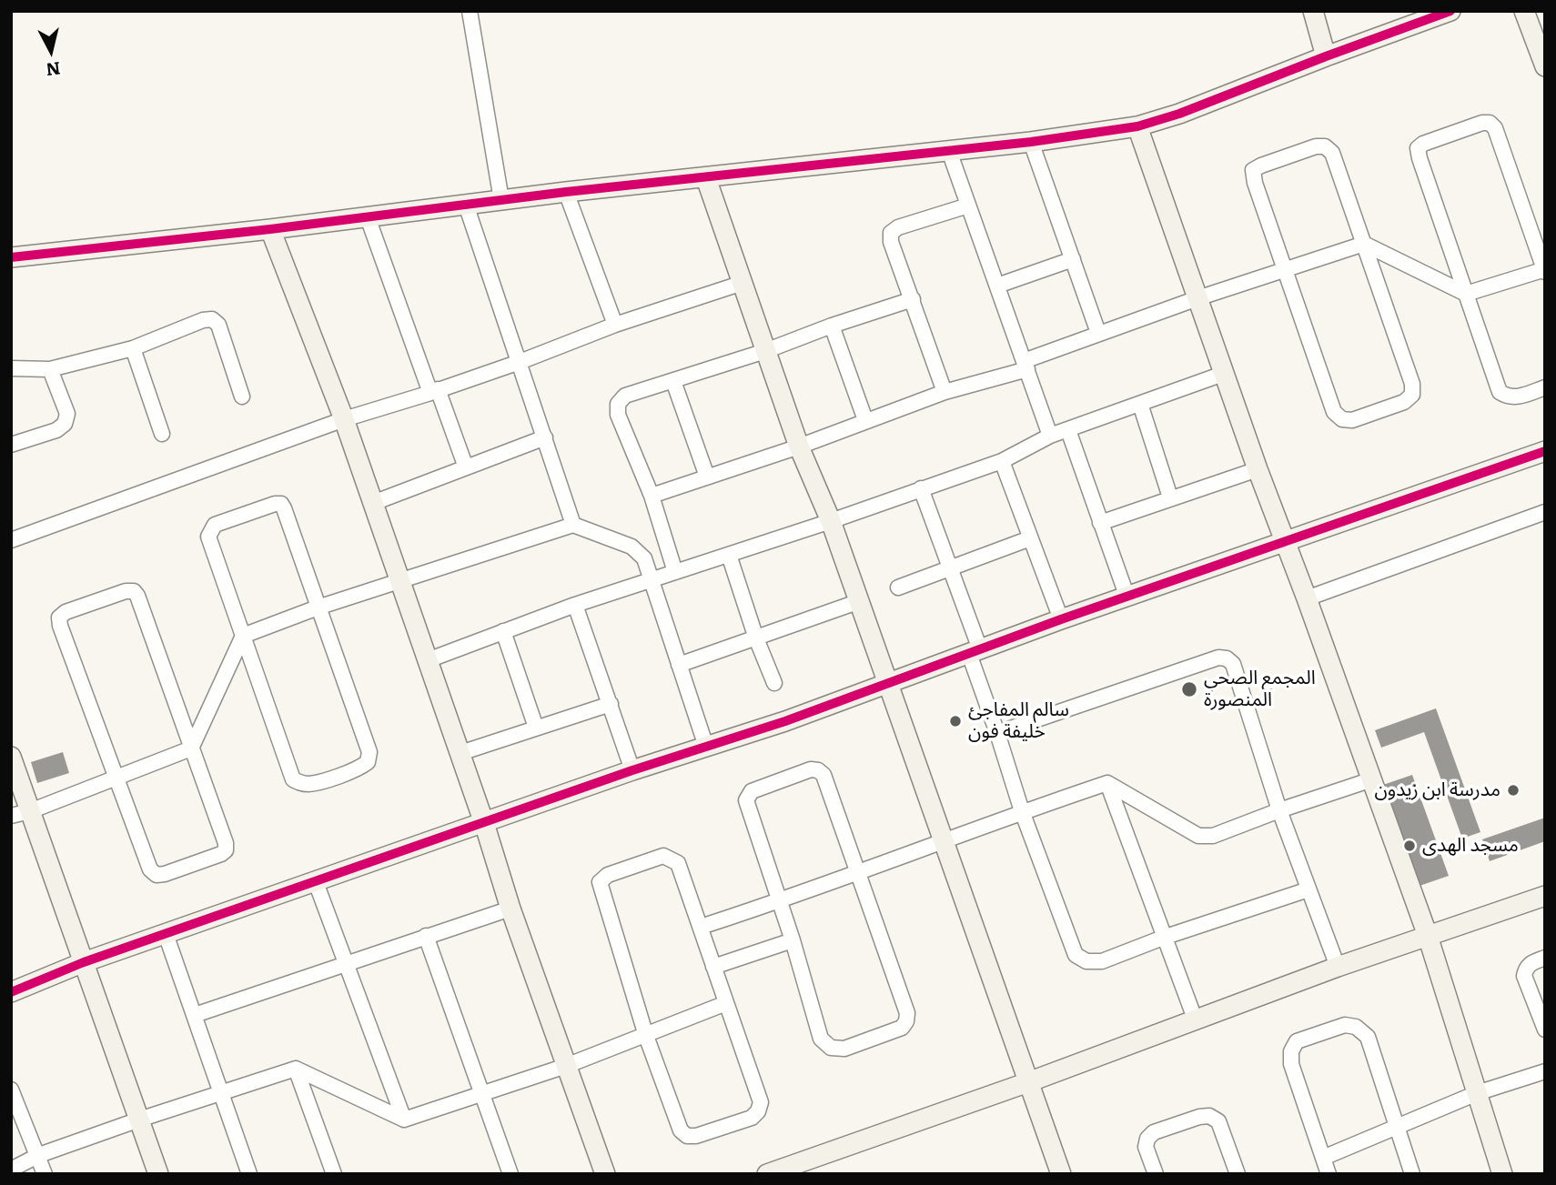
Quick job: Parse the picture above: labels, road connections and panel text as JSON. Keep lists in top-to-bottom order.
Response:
{
  "places": [
    "المجمع الصحي المنصورة",
    "سالم المفاجئ خليفة فون",
    "مدرسة ابن زيدون",
    "مسجد الهدى"
  ],
  "north": "bottom"
}
